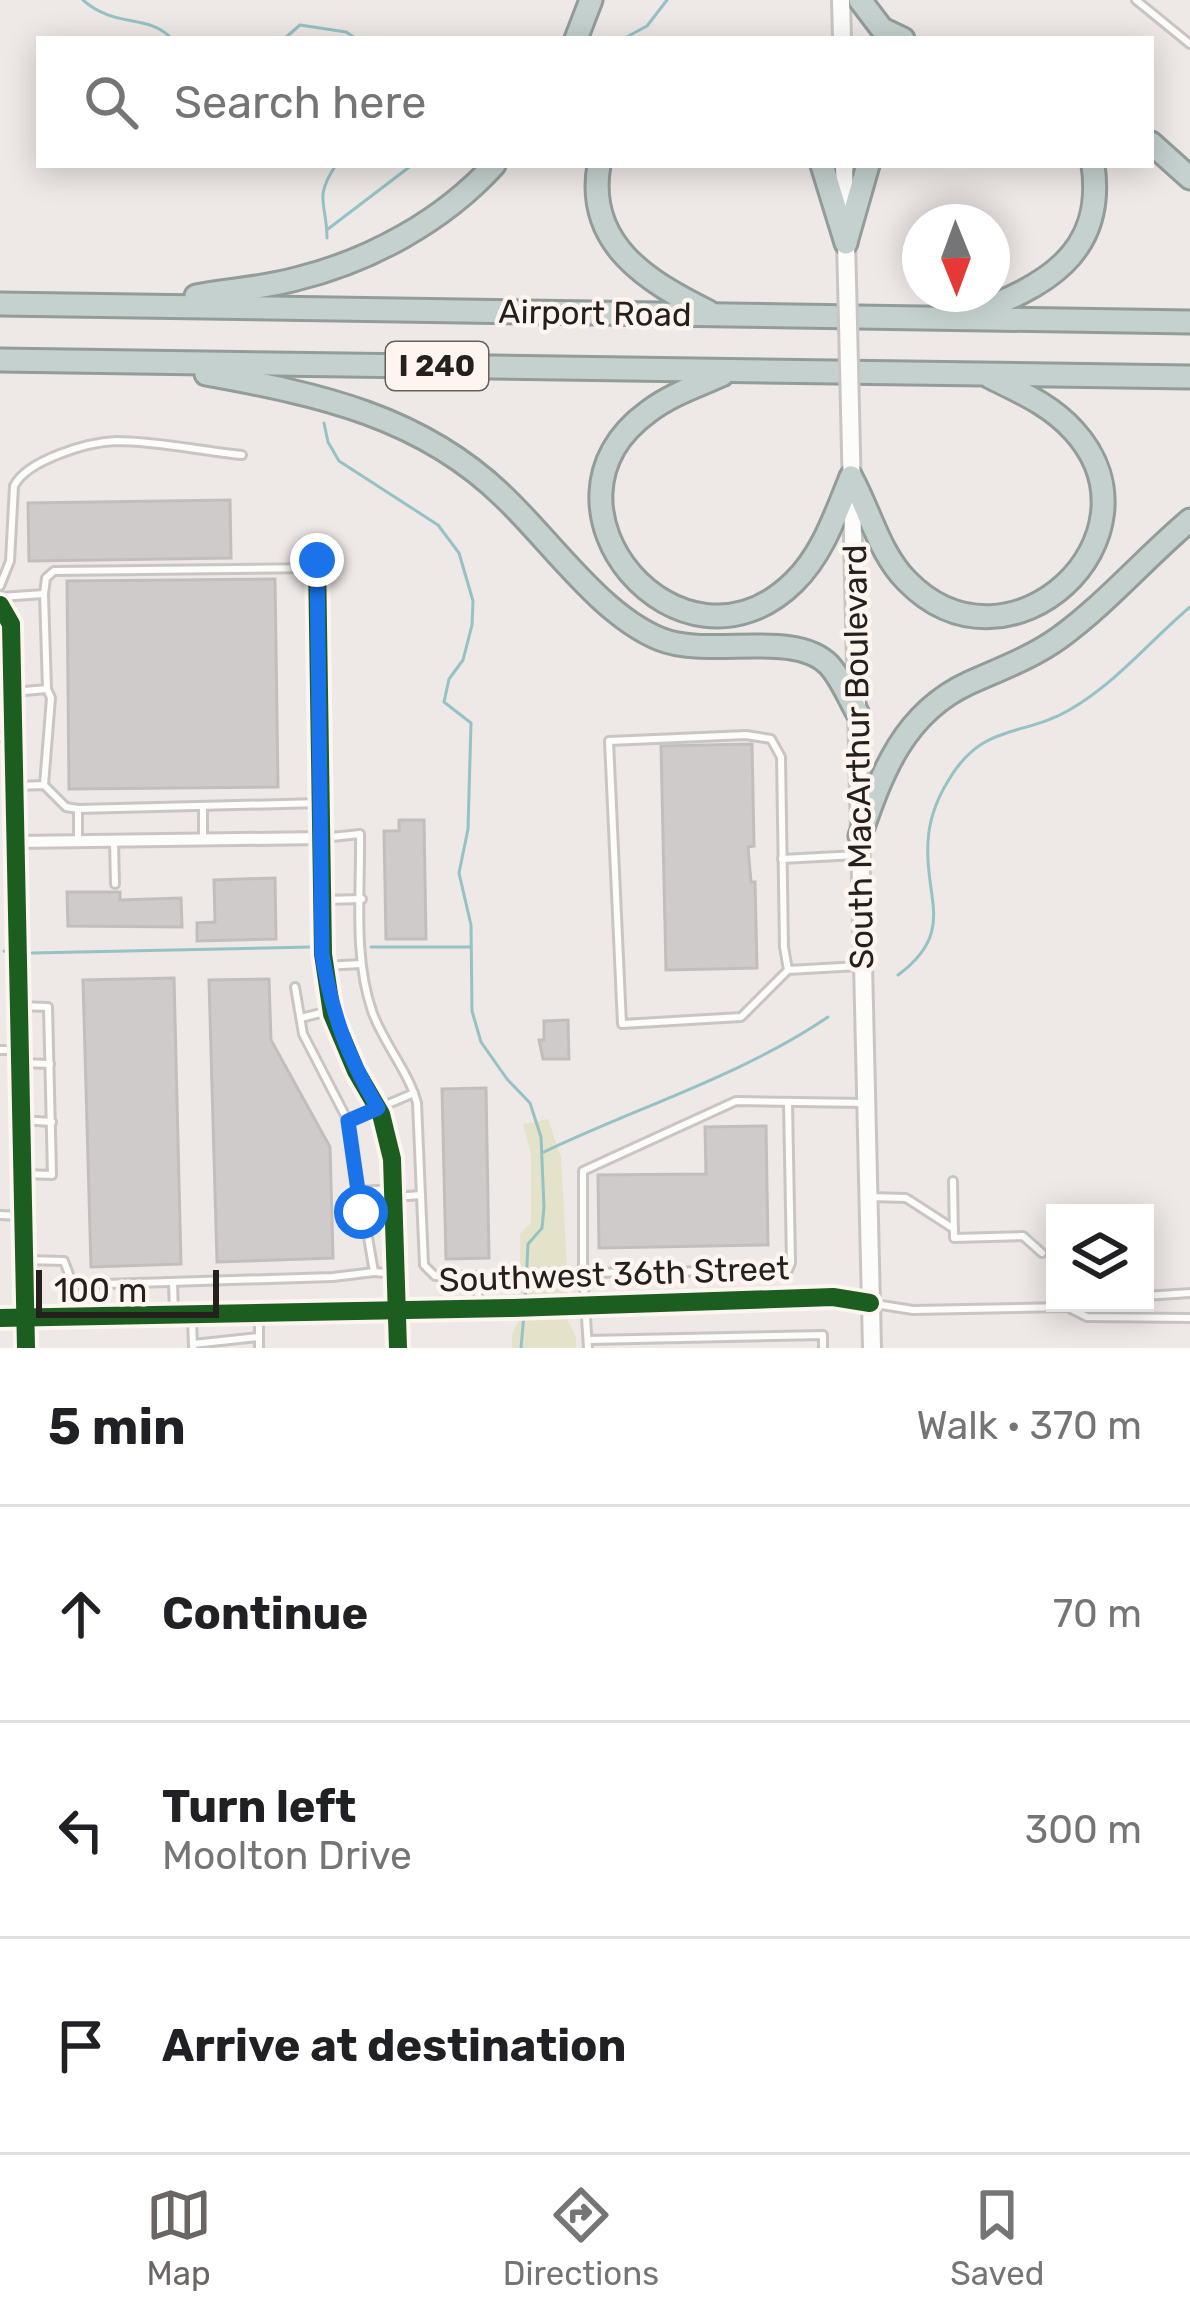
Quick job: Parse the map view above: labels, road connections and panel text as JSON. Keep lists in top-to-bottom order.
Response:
{
  "streets": {
    "highway": ["Airport Road", "I 240"],
    "main road": ["South MacArthur Boulevard"],
    "street": ["Southwest 36th Street"]
  },
  "crossings": [
    ["South MacArthur Boulevard", "Southwest 36th Street"]
  ],
  "scale_bar": "100 m",
  "north": "bottom",
  "page": {
    "search": "Search here",
    "scale": "100 m",
    "heading": ["5 min", "Walk · 370 m"],
    "list": [
      ["Continue", "70 m"],
      ["Turn left", "Moolton Drive", "300 m"],
      "Arrive at destination"
    ],
    "nav": ["Map", "Directions", "Saved"]
  }
}
